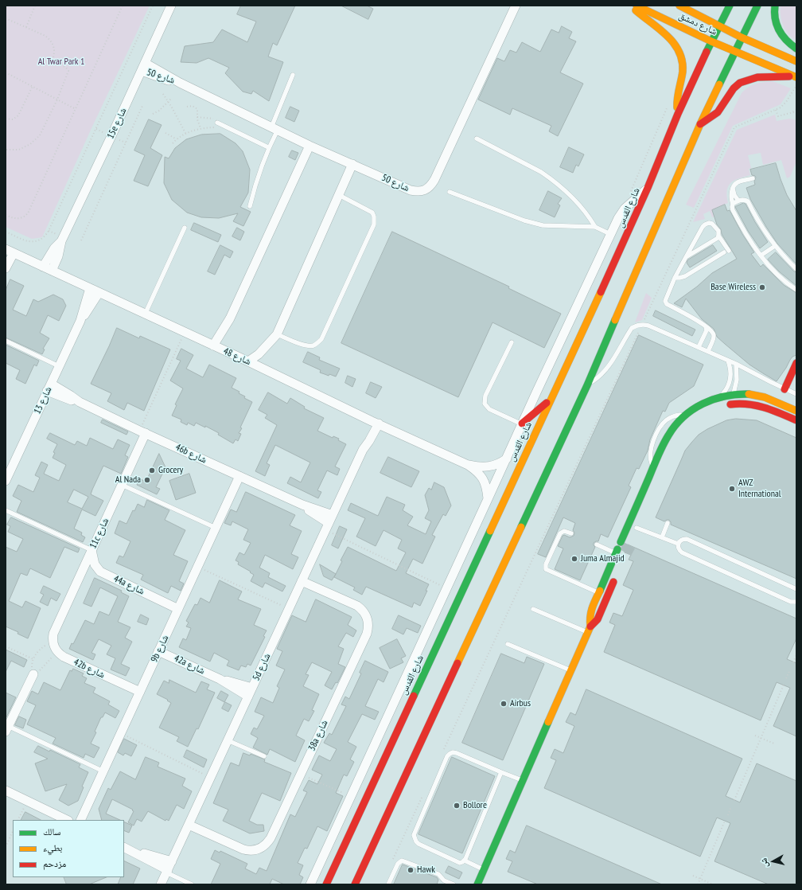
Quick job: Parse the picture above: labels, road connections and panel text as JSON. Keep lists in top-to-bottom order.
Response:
{
  "streets": {
    "main road": ["شارع دمشق", "شارع القدس"],
    "street": [
      "شارع 50",
      "15e شارع",
      "شارع 48",
      "شارع 13",
      "46b شارع",
      "11c شارع",
      "44a شارع",
      "9b شارع",
      "42a شارع",
      "5d شارع",
      "42b شارع",
      "38a شارع"
    ]
  },
  "crossings": [
    ["شارع دمشق", "شارع القدس"],
    ["شارع 50", "15e شارع"],
    ["15e شارع", "شارع 48"],
    ["شارع 48", "شارع 13"],
    ["شارع 48", "5d شارع"],
    ["شارع 13", "46b شارع"],
    ["46b شارع", "11c شارع"],
    ["46b شارع", "9b شارع"],
    ["46b شارع", "5d شارع"],
    ["11c شارع", "44a شارع"],
    ["11c شارع", "42b شارع"],
    ["44a شارع", "9b شارع"],
    ["9b شارع", "42a شارع"],
    ["9b شارع", "42b شارع"],
    ["42a شارع", "5d شارع"],
    ["5d شارع", "38a شارع"]
  ],
  "parks": ["Al Twar Park 1"],
  "places": [
    "Base Wireless",
    "Grocery",
    "Al Nada",
    "AWZ International",
    "Juma Almajid",
    "Airbus",
    "Bollore",
    "Hawk"
  ],
  "legend": ["سالك", "بطيء", "مزدحم"],
  "north": "left"
}
